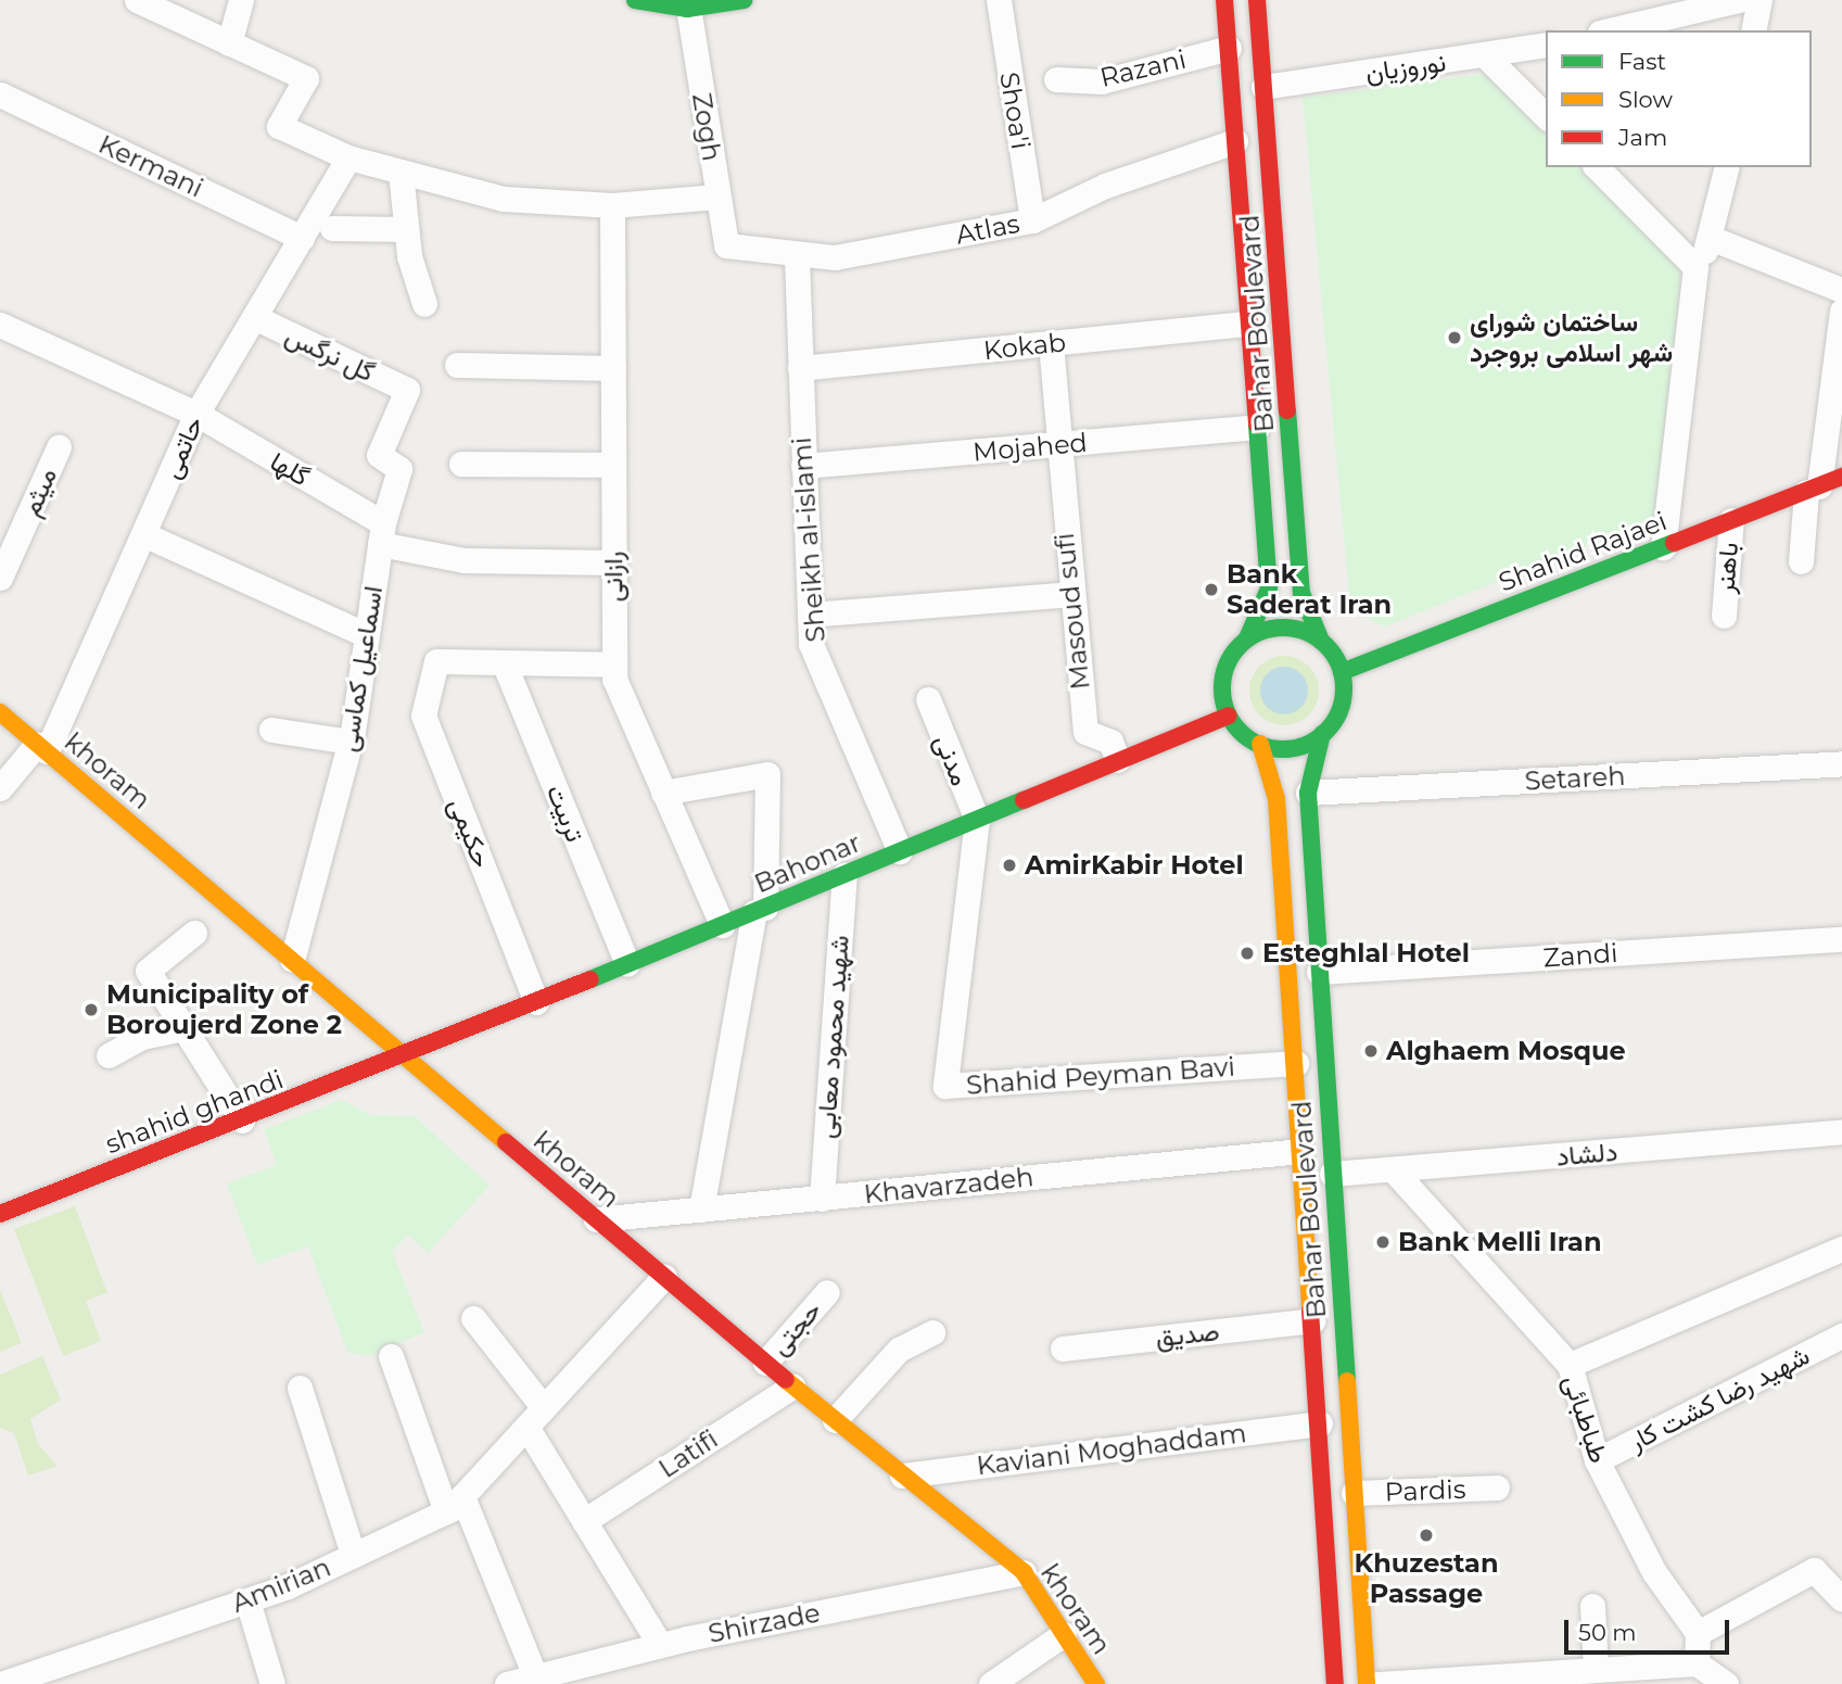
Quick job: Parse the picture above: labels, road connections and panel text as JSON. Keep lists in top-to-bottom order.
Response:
{
  "streets": {
    "main road": [
      "Bahar Boulevard",
      "Shahid Rajaei",
      "khoram",
      "Bahonar",
      "shahid ghandi"
    ],
    "street": [
      "نوروزیان",
      "Razani",
      "Shoa'i",
      "Zogh",
      "Kermani",
      "Atlas",
      "Kokab",
      "گل نرگس",
      "حاتمی",
      "Mojahed",
      "گلها",
      "میثم",
      "Sheikh al-islami",
      "باهنر",
      "رازانی",
      "Masoud sufi",
      "اسماعیل کماسی",
      "مدنی",
      "Setareh",
      "تربیت",
      "حکیمی",
      "Zandi",
      "شهید محمود معابی",
      "Shahid Peyman Bavi",
      "دلشاد",
      "Khavarzadeh",
      "حجتی",
      "صدیق",
      "شهید رضا کشت کار",
      "طباطبائی",
      "Kaviani Moghaddam",
      "Latifi",
      "Pardis",
      "Amirian",
      "Shirzade"
    ]
  },
  "crossings": [
    ["نوروزیان", "Bahar Boulevard"],
    ["Razani", "Bahar Boulevard"],
    ["Shoa'i", "Atlas"],
    ["Zogh", "Atlas"],
    ["Kermani", "حاتمی"],
    ["Atlas", "Bahar Boulevard"],
    ["Atlas", "Sheikh al-islami"],
    ["Bahar Boulevard", "Kokab"],
    ["Bahar Boulevard", "Mojahed"],
    ["Bahar Boulevard", "Shahid Rajaei"],
    ["Bahar Boulevard", "Setareh"],
    ["Bahar Boulevard", "Bahonar"],
    ["Bahar Boulevard", "Zandi"],
    ["Bahar Boulevard", "Shahid Peyman Bavi"],
    ["Bahar Boulevard", "دلشاد"],
    ["Bahar Boulevard", "Khavarzadeh"],
    ["Bahar Boulevard", "صدیق"],
    ["Bahar Boulevard", "Kaviani Moghaddam"],
    ["Bahar Boulevard", "Pardis"],
    ["Kokab", "Sheikh al-islami"],
    ["Kokab", "Masoud sufi"],
    ["گل نرگس", "حاتمی"],
    ["گل نرگس", "اسماعیل کماسی"],
    ["حاتمی", "گلها"],
    ["حاتمی", "khoram"],
    ["Mojahed", "Sheikh al-islami"],
    ["Mojahed", "Masoud sufi"],
    ["گلها", "رازانی"],
    ["گلها", "اسماعیل کماسی"],
    ["Sheikh al-islami", "Bahonar"],
    ["Shahid Rajaei", "باهنر"],
    ["Shahid Rajaei", "Bahonar"],
    ["رازانی", "Bahonar"],
    ["Masoud sufi", "Bahonar"],
    ["اسماعیل کماسی", "khoram"],
    ["مدنی", "Bahonar"],
    ["مدنی", "Shahid Peyman Bavi"],
    ["khoram", "Bahonar"],
    ["khoram", "shahid ghandi"],
    ["khoram", "Khavarzadeh"],
    ["khoram", "حجتی"],
    ["khoram", "Kaviani Moghaddam"],
    ["khoram", "Latifi"],
    ["khoram", "Amirian"],
    ["khoram", "Shirzade"],
    ["تربیت", "حکیمی"],
    ["تربیت", "Bahonar"],
    ["حکیمی", "Bahonar"],
    ["Bahonar", "شهید محمود معابی"],
    ["Bahonar", "Shahid Peyman Bavi"],
    ["Bahonar", "shahid ghandi"],
    ["شهید محمود معابی", "Khavarzadeh"],
    ["دلشاد", "طباطبائی"],
    ["شهید رضا کشت کار", "طباطبائی"]
  ],
  "places": [
    "ساختمان شورای شهر اسلامی بروجرد",
    "Bank Saderat Iran",
    "AmirKabir Hotel",
    "Esteghlal Hotel",
    "Municipality of Boroujerd Zone 2",
    "Alghaem Mosque",
    "Bank Melli Iran",
    "Khuzestan Passage"
  ],
  "legend": ["Fast", "Slow", "Jam"],
  "scale_bar": "50 m"
}
